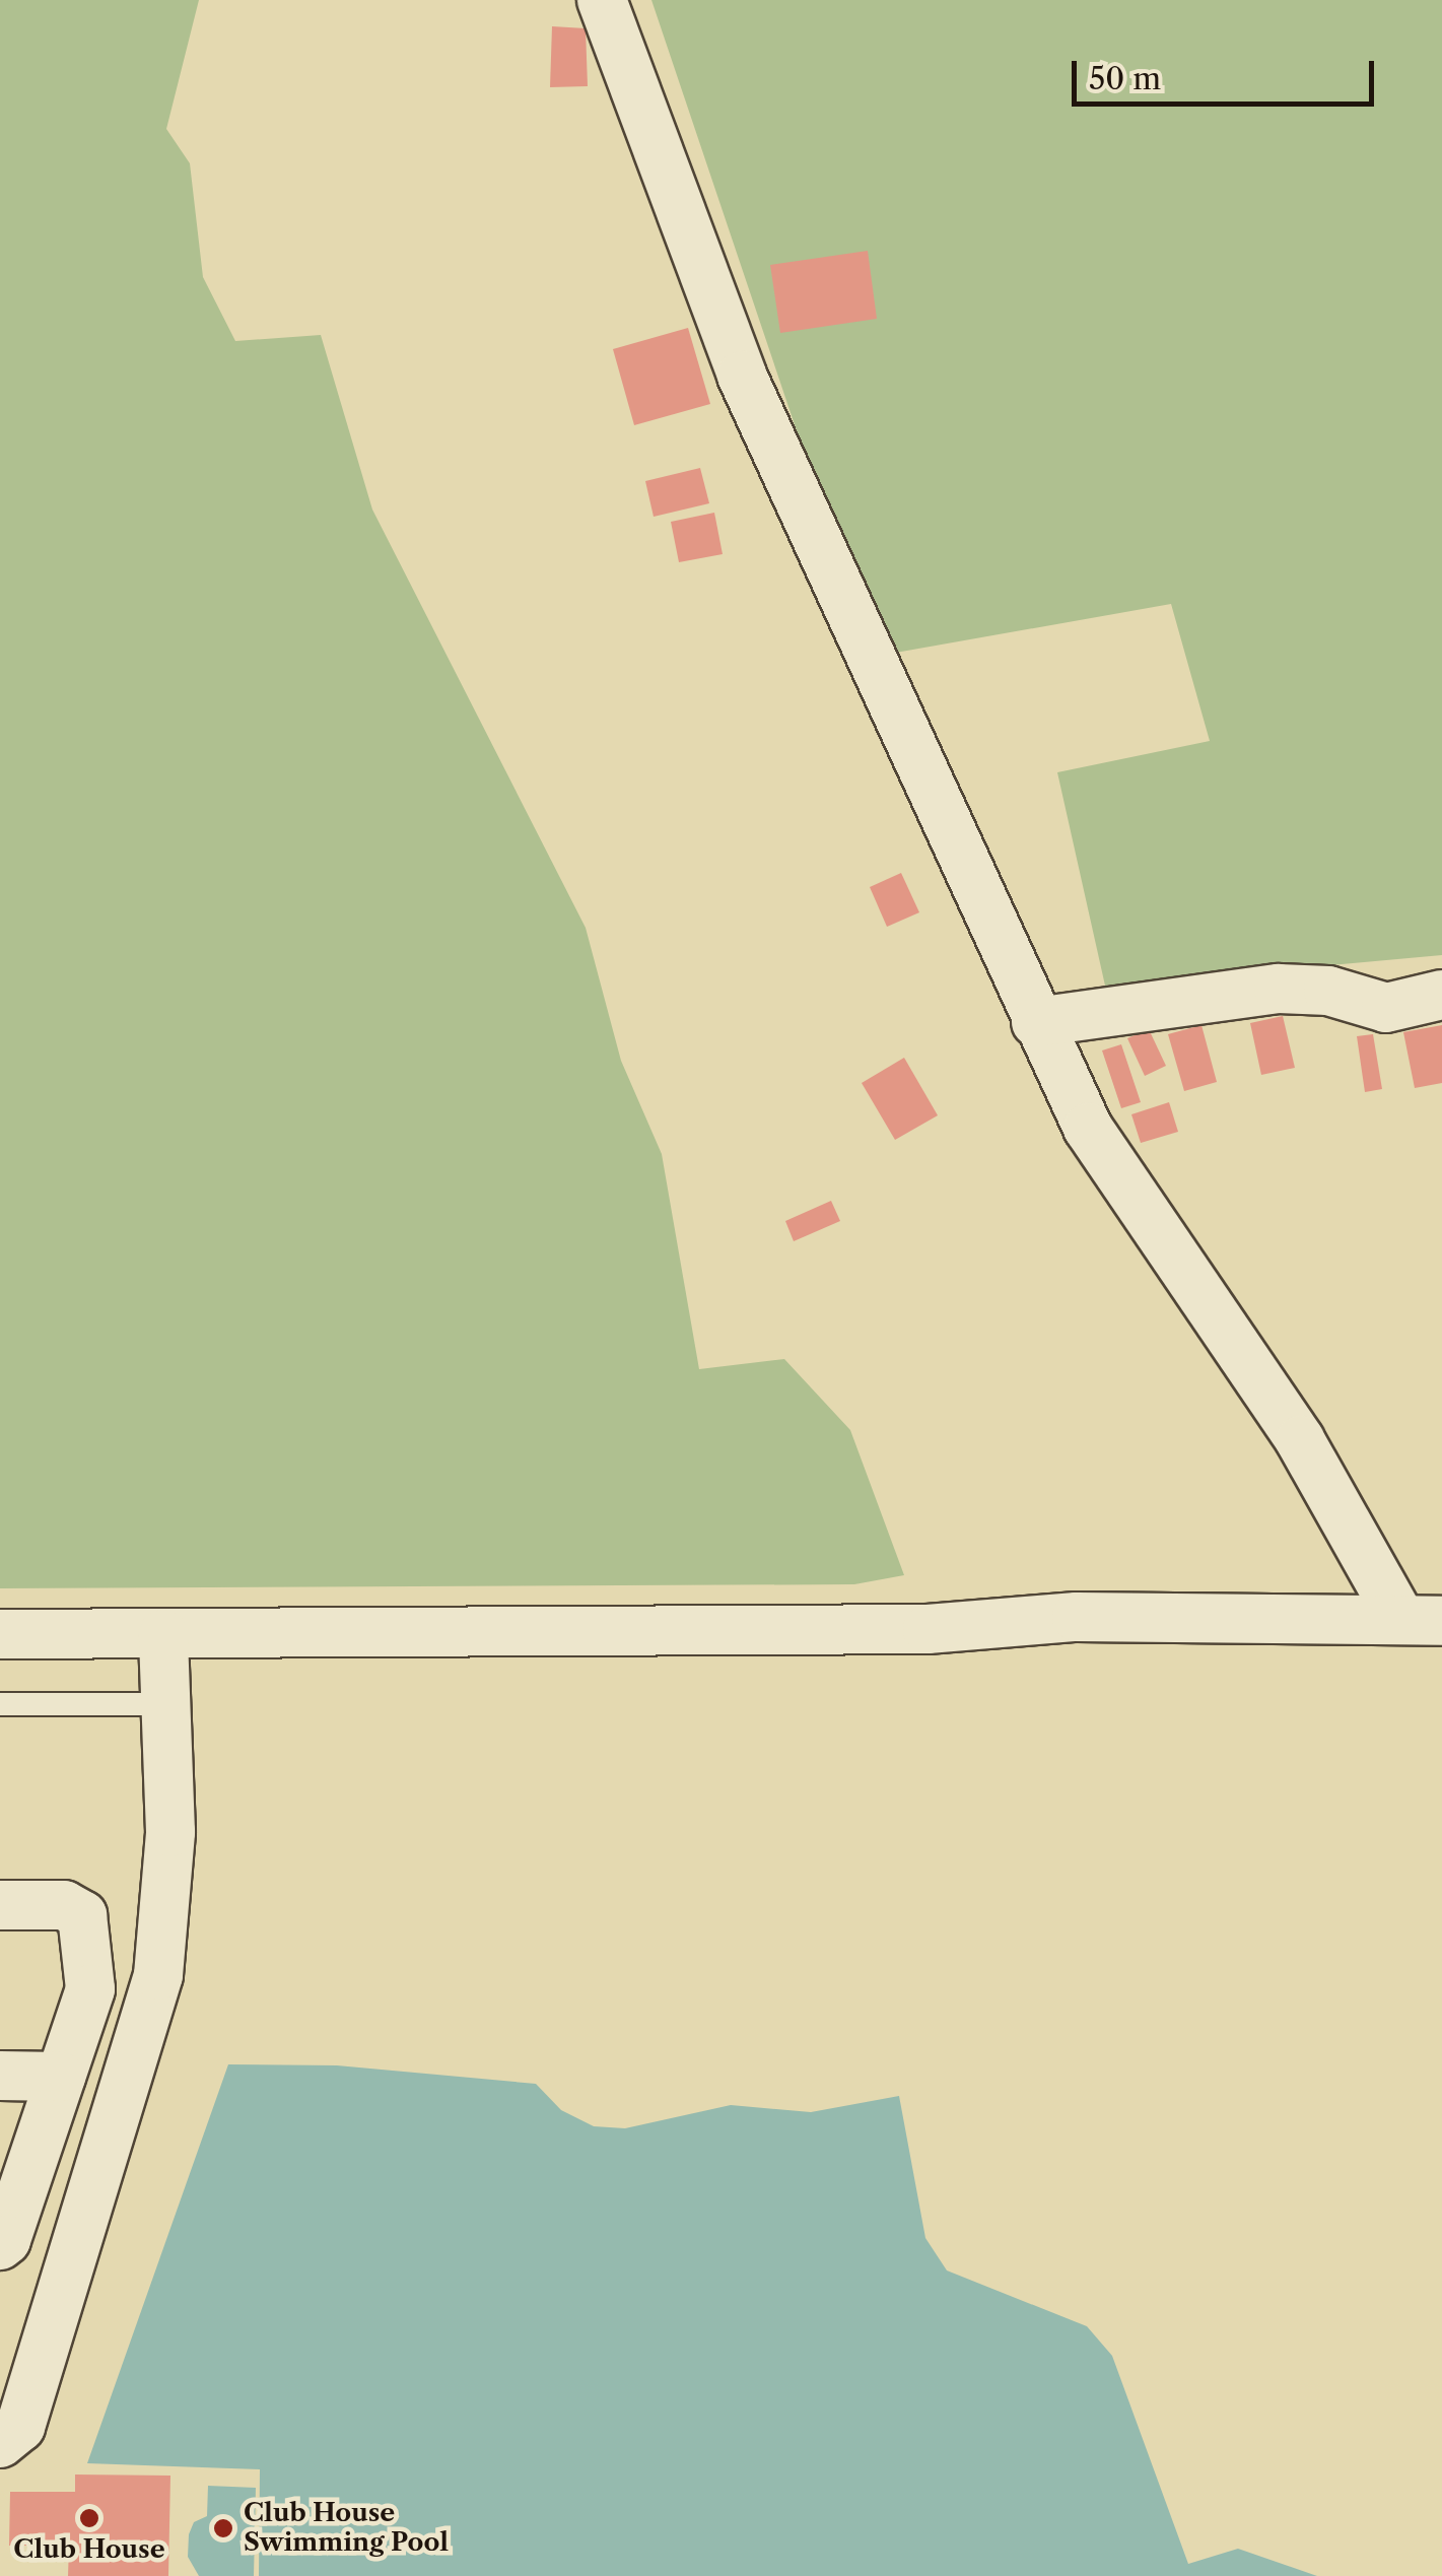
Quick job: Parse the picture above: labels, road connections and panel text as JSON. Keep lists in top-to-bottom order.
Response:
{
  "places": ["Club House", "Club House Swimming Pool"],
  "scale_bar": "50 m"
}
